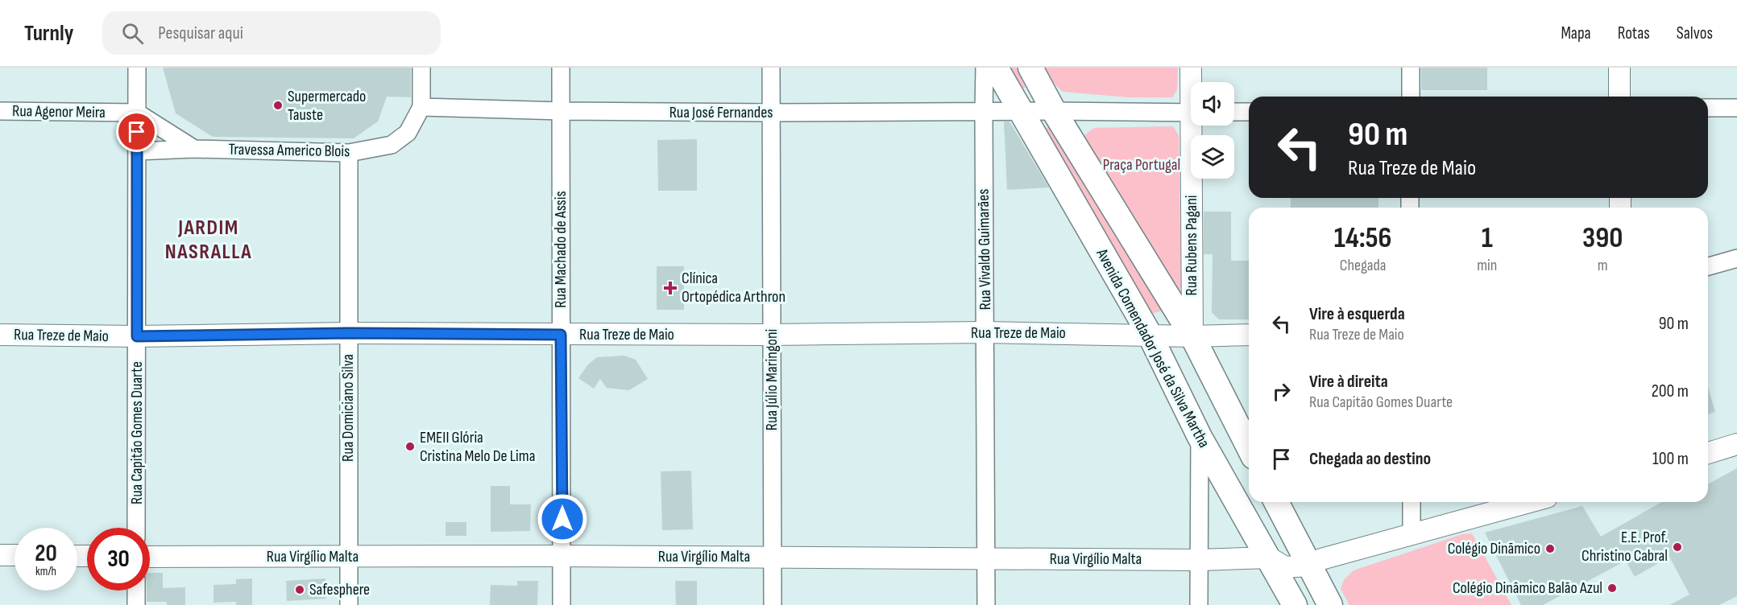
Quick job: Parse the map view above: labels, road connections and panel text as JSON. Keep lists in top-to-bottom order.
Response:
{
  "streets": {
    "main road": ["Avenida Comendador José da Silva Martha"],
    "street": [
      "Rua Agenor Meira",
      "Rua José Fernandes",
      "Travessa Americo Blois",
      "Rua Rubens Pagani",
      "Rua Machado de Assis",
      "Rua Vivaldo Guimarães",
      "Rua Treze de Maio",
      "Rua Júlio Maringoni",
      "Rua Domiciano Silva",
      "Rua Capitão Gomes Duarte",
      "Rua Virgílio Malta"
    ]
  },
  "crossings": [
    ["Rua Agenor Meira", "Rua Capitão Gomes Duarte"],
    ["Rua José Fernandes", "Travessa Americo Blois"],
    ["Rua José Fernandes", "Rua Machado de Assis"],
    ["Rua José Fernandes", "Rua Vivaldo Guimarães"],
    ["Rua José Fernandes", "Avenida Comendador José da Silva Martha"],
    ["Rua José Fernandes", "Rua Júlio Maringoni"],
    ["Travessa Americo Blois", "Rua Domiciano Silva"],
    ["Travessa Americo Blois", "Rua Capitão Gomes Duarte"],
    ["Rua Rubens Pagani", "Rua Treze de Maio"],
    ["Rua Rubens Pagani", "Avenida Comendador José da Silva Martha"],
    ["Rua Machado de Assis", "Rua Treze de Maio"],
    ["Rua Machado de Assis", "Rua Virgílio Malta"],
    ["Rua Vivaldo Guimarães", "Rua Treze de Maio"],
    ["Rua Vivaldo Guimarães", "Rua Virgílio Malta"],
    ["Rua Treze de Maio", "Avenida Comendador José da Silva Martha"],
    ["Rua Treze de Maio", "Rua Júlio Maringoni"],
    ["Rua Treze de Maio", "Rua Domiciano Silva"],
    ["Rua Treze de Maio", "Rua Capitão Gomes Duarte"],
    ["Avenida Comendador José da Silva Martha", "Rua Virgílio Malta"],
    ["Rua Júlio Maringoni", "Rua Virgílio Malta"],
    ["Rua Domiciano Silva", "Rua Virgílio Malta"]
  ],
  "districts": ["JARDIM NASRALLA"],
  "parks": ["Praça Portugal"],
  "places": {
    "other": [
      "Supermercado Tauste",
      "EMEII Glória Cristina Melo De Lima",
      "E.E. Prof. Christino Cabral",
      "Colégio Dinãmico",
      "Colégio Dinâmico Balão Azul",
      "Safesphere"
    ],
    "health": ["Clínica Ortopédica Arthron"]
  },
  "page": {
    "header": "Turnly",
    "search": "Pesquisar aqui",
    "nav": ["Mapa", "Rotas", "Salvos"],
    "turn": ["90 m", "Rua Treze de Maio"],
    "eta": [
      "14:56",
      "Chegada",
      "1",
      "min",
      "390",
      "m"
    ],
    "list": [
      {
        "name": "Vire à esquerda",
        "note": "Rua Treze de Maio",
        "value": "90 m"
      },
      {
        "name": "Vire à direita",
        "note": "Rua Capitão Gomes Duarte",
        "value": "200 m"
      },
      {
        "name": "Chegada ao destino",
        "value": "100 m"
      }
    ],
    "speed": "20 km/h",
    "limit": "30"
  }
}
